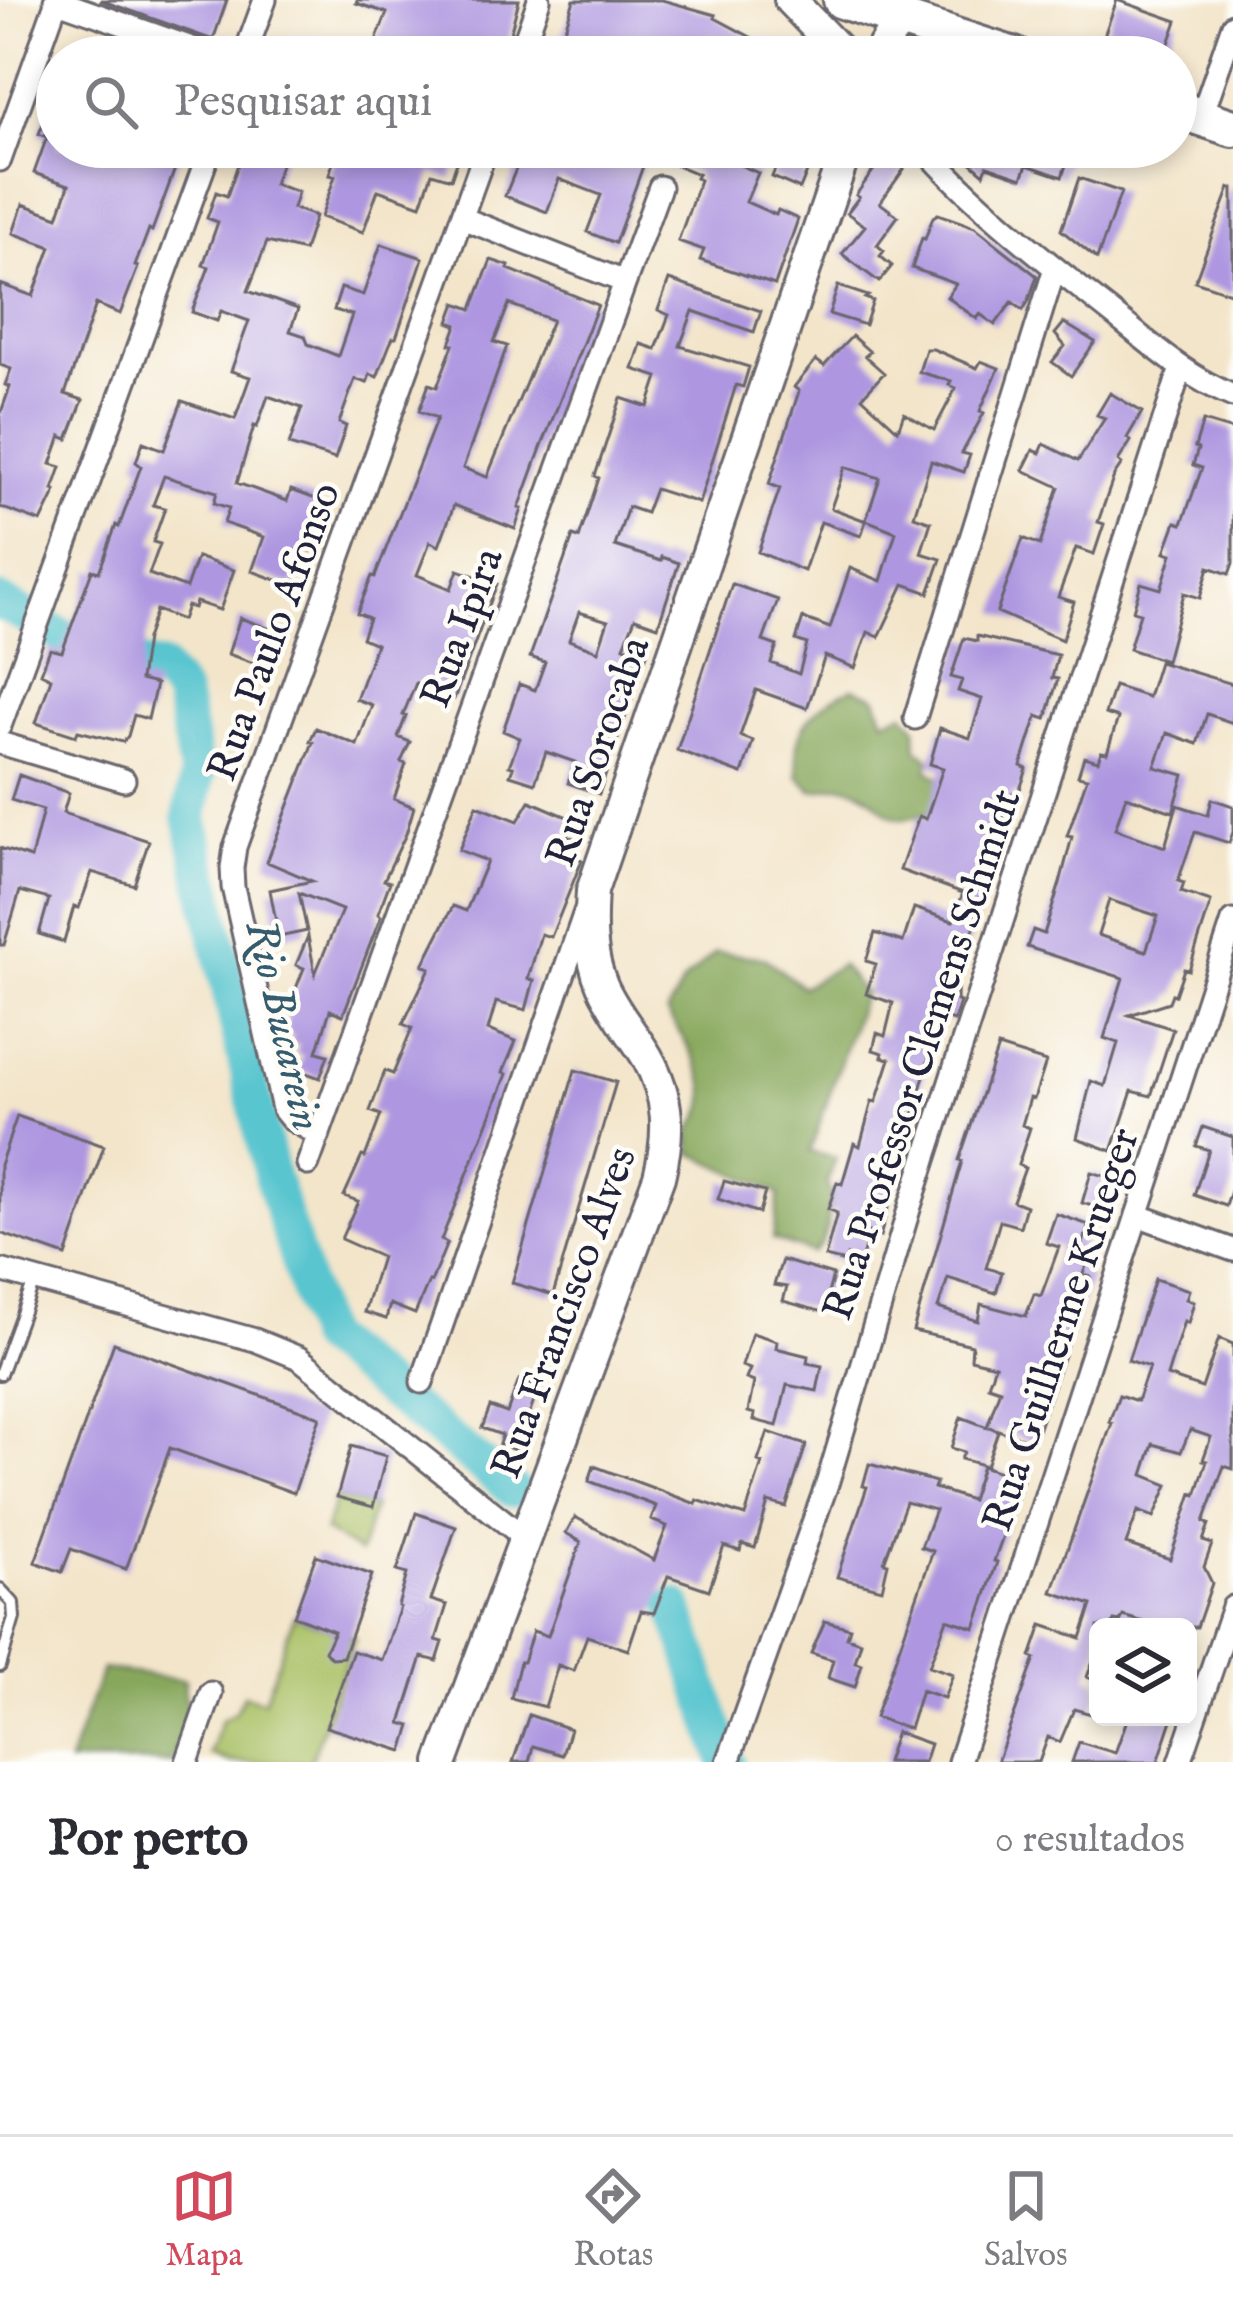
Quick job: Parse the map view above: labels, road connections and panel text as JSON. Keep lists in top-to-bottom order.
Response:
{
  "streets": {
    "main road": ["Rua Sorocaba", "Rua Francisco Alves"],
    "street": [
      "Rua Ipira",
      "Rua Paulo Afonso",
      "Rua Professor Clemens Schmidt",
      "Rua Guilherme Krueger"
    ]
  },
  "crossings": [
    ["Rua Ipira", "Rua Paulo Afonso"],
    ["Rua Sorocaba", "Rua Francisco Alves"]
  ],
  "water": ["Rio Bucarein"],
  "page": {
    "search": "Pesquisar aqui",
    "heading": ["Por perto", "0 resultados"],
    "nav": ["Mapa", "Rotas", "Salvos"]
  }
}
